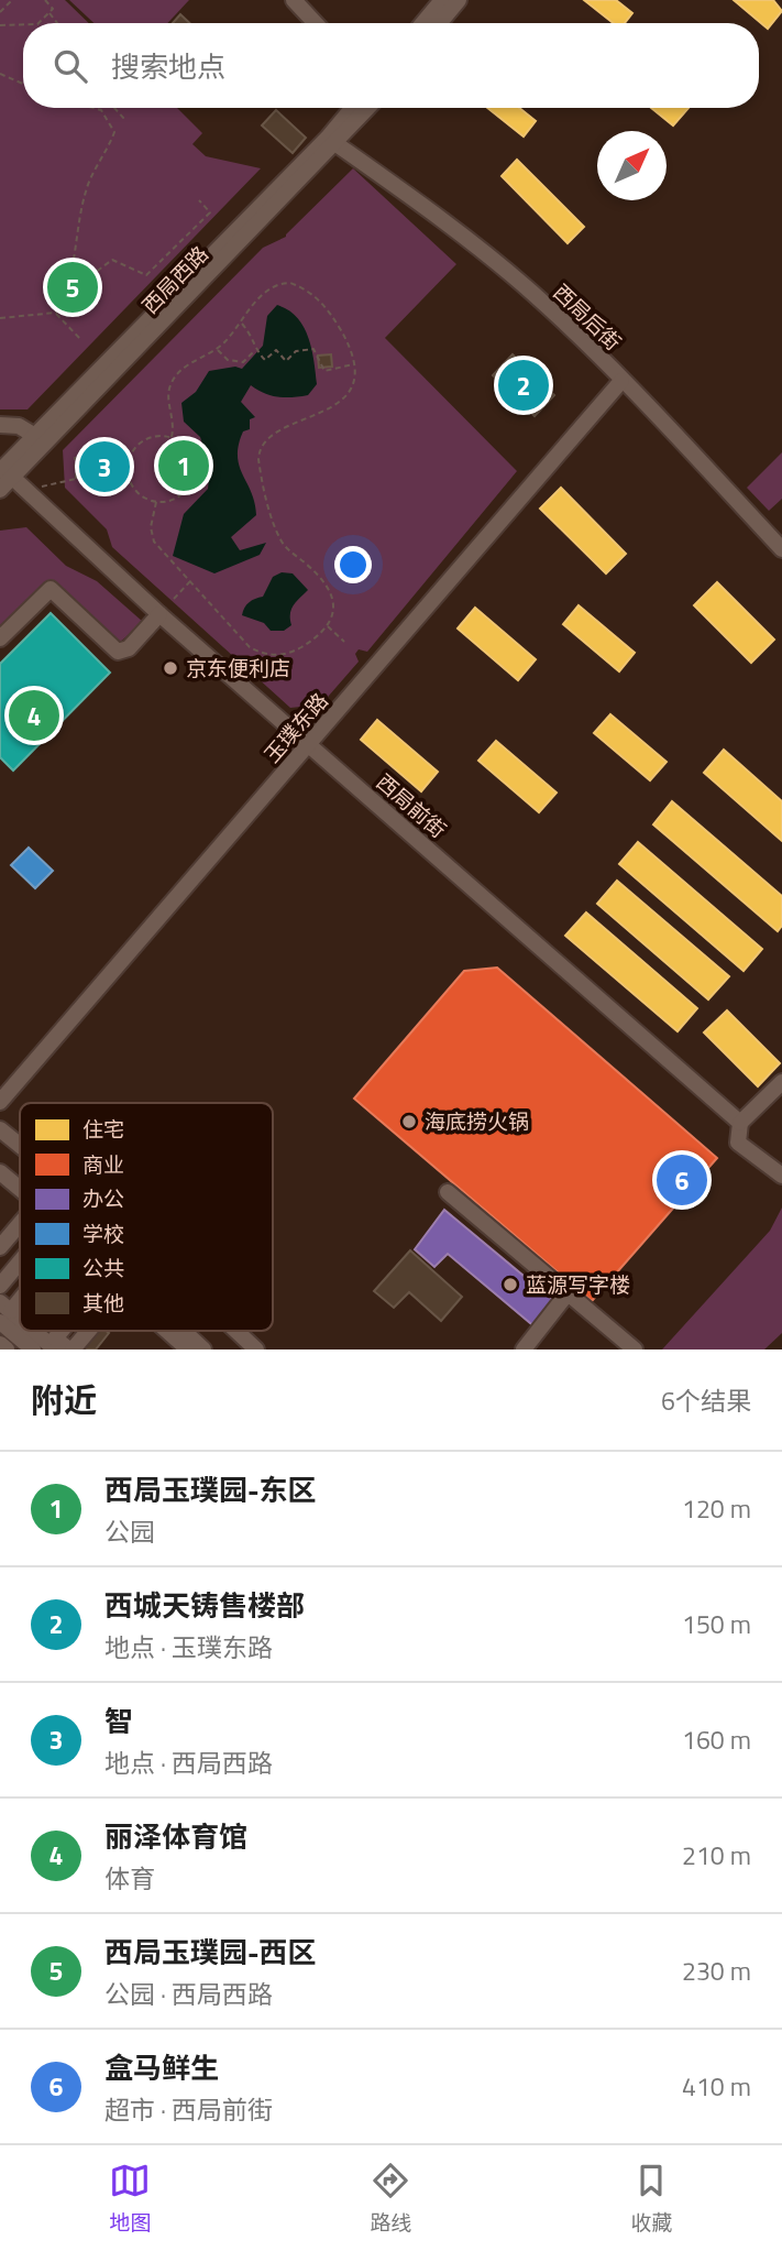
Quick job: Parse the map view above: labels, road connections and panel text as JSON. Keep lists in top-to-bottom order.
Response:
{
  "streets": {
    "street": [
      "西局西路",
      "西局后街",
      "玉璞东路",
      "西局前街"
    ]
  },
  "crossings": [
    ["西局西路", "西局后街"],
    ["西局西路", "西局前街"],
    ["西局后街", "玉璞东路"],
    ["玉璞东路", "西局前街"]
  ],
  "places": ["京东便利店", "海底捞火锅", "蓝源写字楼"],
  "legend": [
    "住宅",
    "商业",
    "办公",
    "学校",
    "公共",
    "其他"
  ],
  "north": "top right",
  "page": {
    "search": "搜索地点",
    "pins": [
      "5",
      "2",
      "1",
      "3",
      "4",
      "6"
    ],
    "heading": ["附近", "6个结果"],
    "list": [
      {
        "mark": "1",
        "name": "西局玉璞园-东区",
        "note": "公园",
        "value": "120 m"
      },
      {
        "mark": "2",
        "name": "西城天铸售楼部",
        "note": "地点 · 玉璞东路",
        "value": "150 m"
      },
      {
        "mark": "3",
        "name": "智",
        "note": "地点 · 西局西路",
        "value": "160 m"
      },
      {
        "mark": "4",
        "name": "丽泽体育馆",
        "note": "体育",
        "value": "210 m"
      },
      {
        "mark": "5",
        "name": "西局玉璞园-西区",
        "note": "公园 · 西局西路",
        "value": "230 m"
      },
      {
        "mark": "6",
        "name": "盒马鲜生",
        "note": "超市 · 西局前街",
        "value": "410 m"
      }
    ],
    "nav": ["地图", "路线", "收藏"]
  }
}
